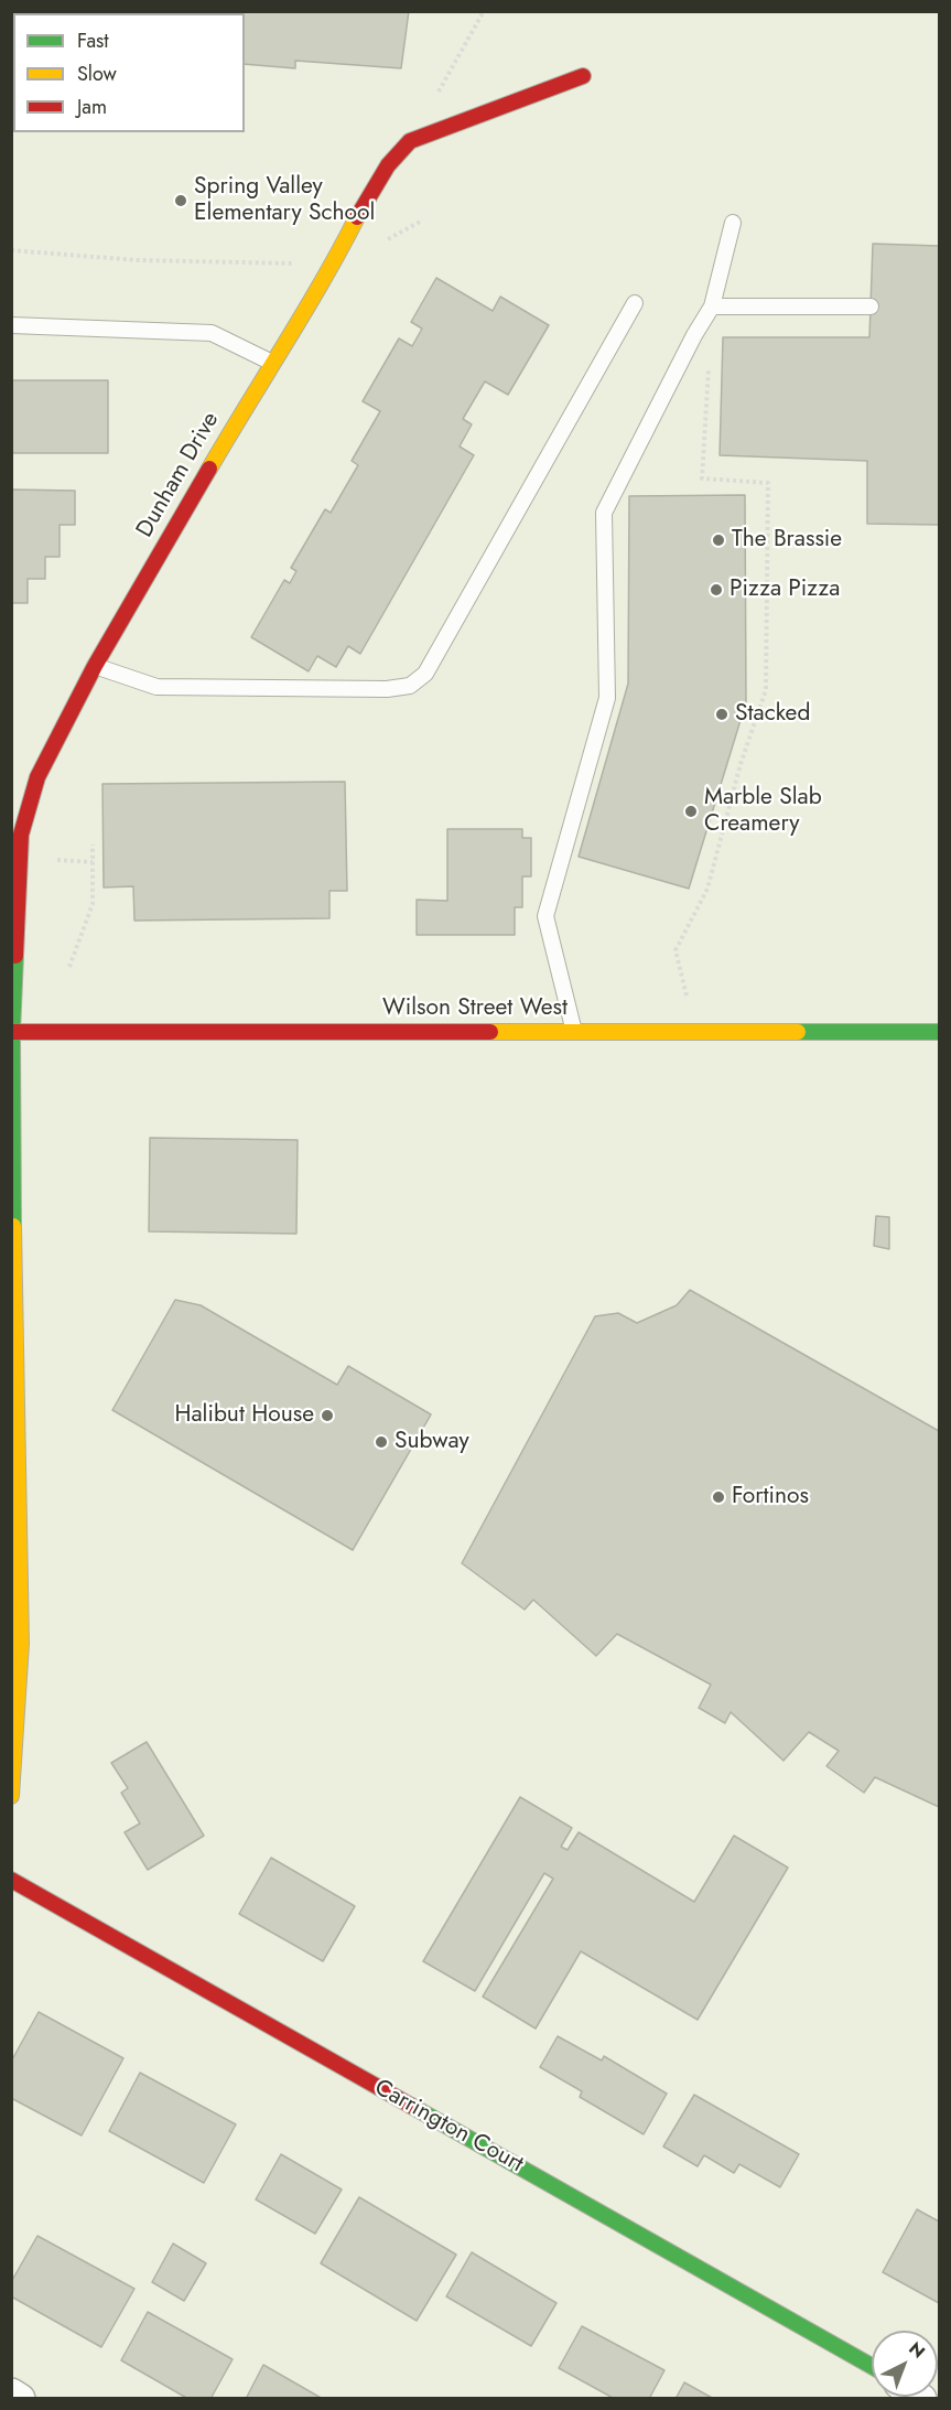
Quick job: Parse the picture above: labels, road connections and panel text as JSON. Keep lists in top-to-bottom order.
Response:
{
  "streets": {
    "street": ["Dunham Drive", "Wilson Street West", "Carrington Court"]
  },
  "crossings": [
    ["Dunham Drive", "Wilson Street West"]
  ],
  "places": [
    "Spring Valley Elementary School",
    "The Brassie",
    "Pizza Pizza",
    "Stacked",
    "Marble Slab Creamery",
    "Halibut House",
    "Subway",
    "Fortinos"
  ],
  "legend": ["Fast", "Slow", "Jam"],
  "north": "top right"
}
